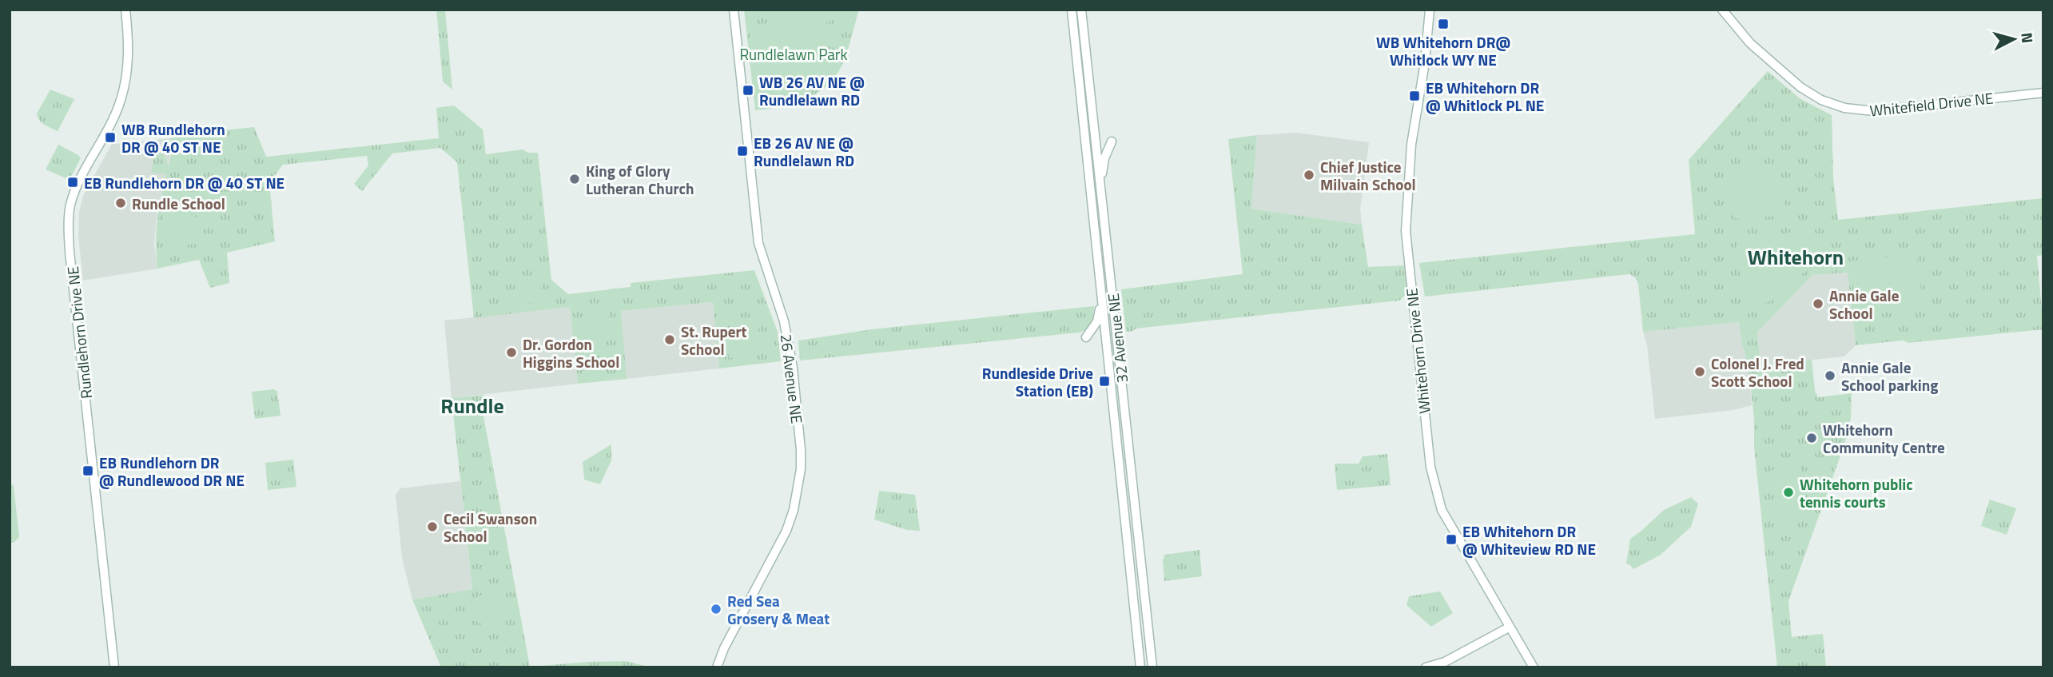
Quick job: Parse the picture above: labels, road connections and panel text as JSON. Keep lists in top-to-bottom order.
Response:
{
  "streets": {
    "street": [
      "Whitefield Drive NE",
      "Rundlehorn Drive NE",
      "32 Avenue NE",
      "Whitehorn Drive NE",
      "26 Avenue NE"
    ]
  },
  "districts": ["Whitehorn", "Rundle"],
  "parks": ["Rundlelawn Park"],
  "places": {
    "transit": [
      "WB Whitehorn DR@ Whitlock WY NE",
      "WB 26 AV NE @ Rundlelawn RD",
      "EB Whitehorn DR @ Whitlock PL NE",
      "WB Rundlehorn DR @ 40 ST NE",
      "EB 26 AV NE @ Rundlelawn RD",
      "EB Rundlehorn DR @ 40 ST NE",
      "Rundleside Drive Station (EB)",
      "EB Rundlehorn DR @ Rundlewood DR NE",
      "EB Whitehorn DR @ Whiteview RD NE"
    ],
    "other": [
      "Chief Justice Milvain School",
      "King of Glory Lutheran Church",
      "Rundle School",
      "Annie Gale School",
      "St. Rupert School",
      "Dr. Gordon Higgins School",
      "Colonel J. Fred Scott School",
      "Annie Gale School parking",
      "Whitehorn Community Centre",
      "Whitehorn public tennis courts",
      "Cecil Swanson School",
      "Red Sea Grosery & Meat"
    ]
  },
  "north": "right"
}
